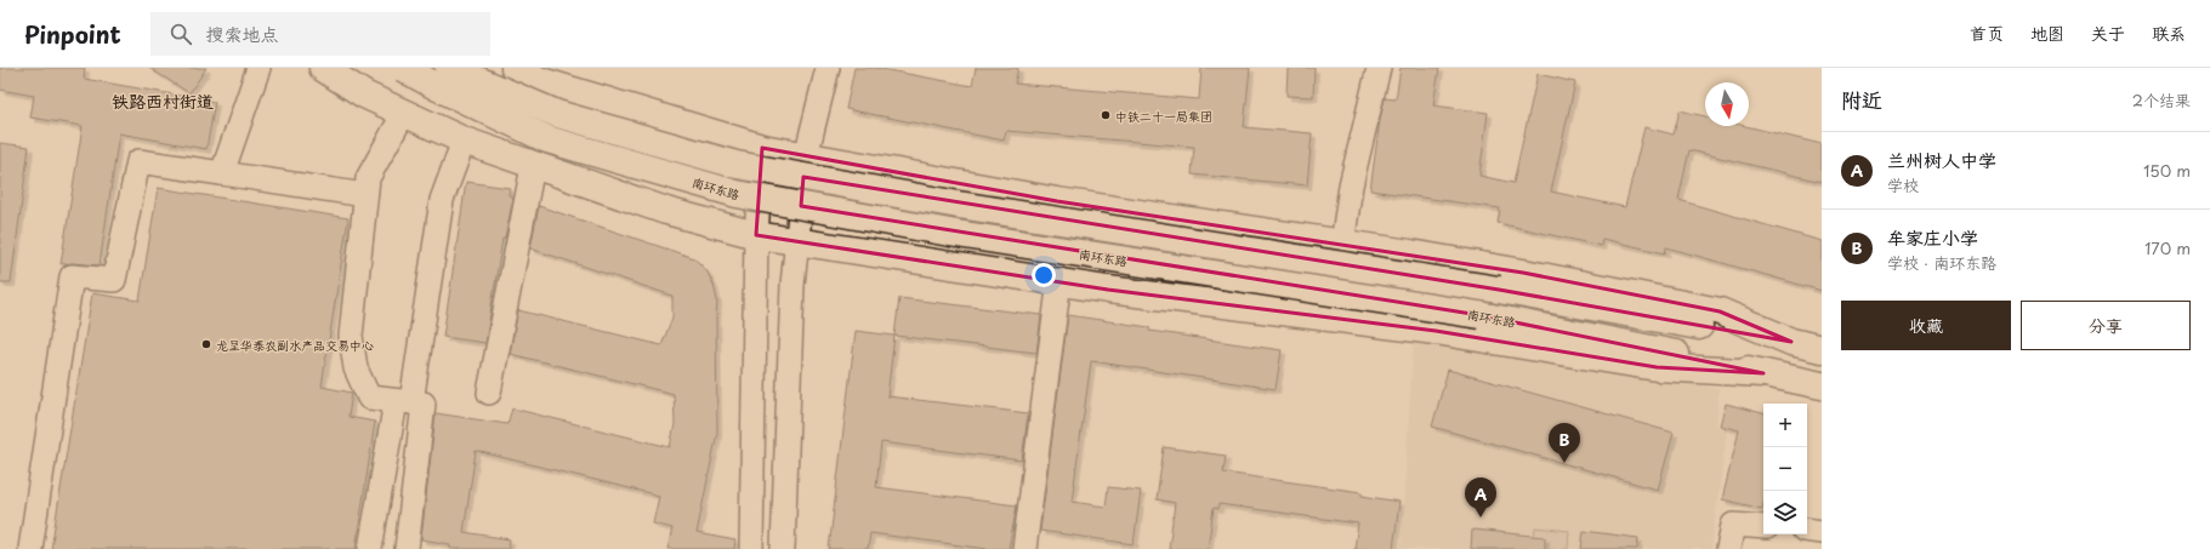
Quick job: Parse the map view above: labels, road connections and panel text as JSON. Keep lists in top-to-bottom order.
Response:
{
  "streets": {
    "highway": ["南环东路"]
  },
  "districts": ["铁路西村街道"],
  "places": ["中铁二十一局集团", "龙呈华泰农副水产品交易中心"],
  "north": "bottom",
  "page": {
    "header": "Pinpoint",
    "search": "搜索地点",
    "nav": [
      "首页",
      "地图",
      "关于",
      "联系"
    ],
    "heading": ["附近", "2个结果"],
    "list": [
      {
        "mark": "A",
        "name": "兰州树人中学",
        "note": "学校",
        "value": "150 m"
      },
      {
        "mark": "B",
        "name": "牟家庄小学",
        "note": "学校 · 南环东路",
        "value": "170 m"
      }
    ],
    "buttons": ["收藏", "分享"],
    "map_buttons": ["+", "−"],
    "pins": ["B", "A"]
  }
}
